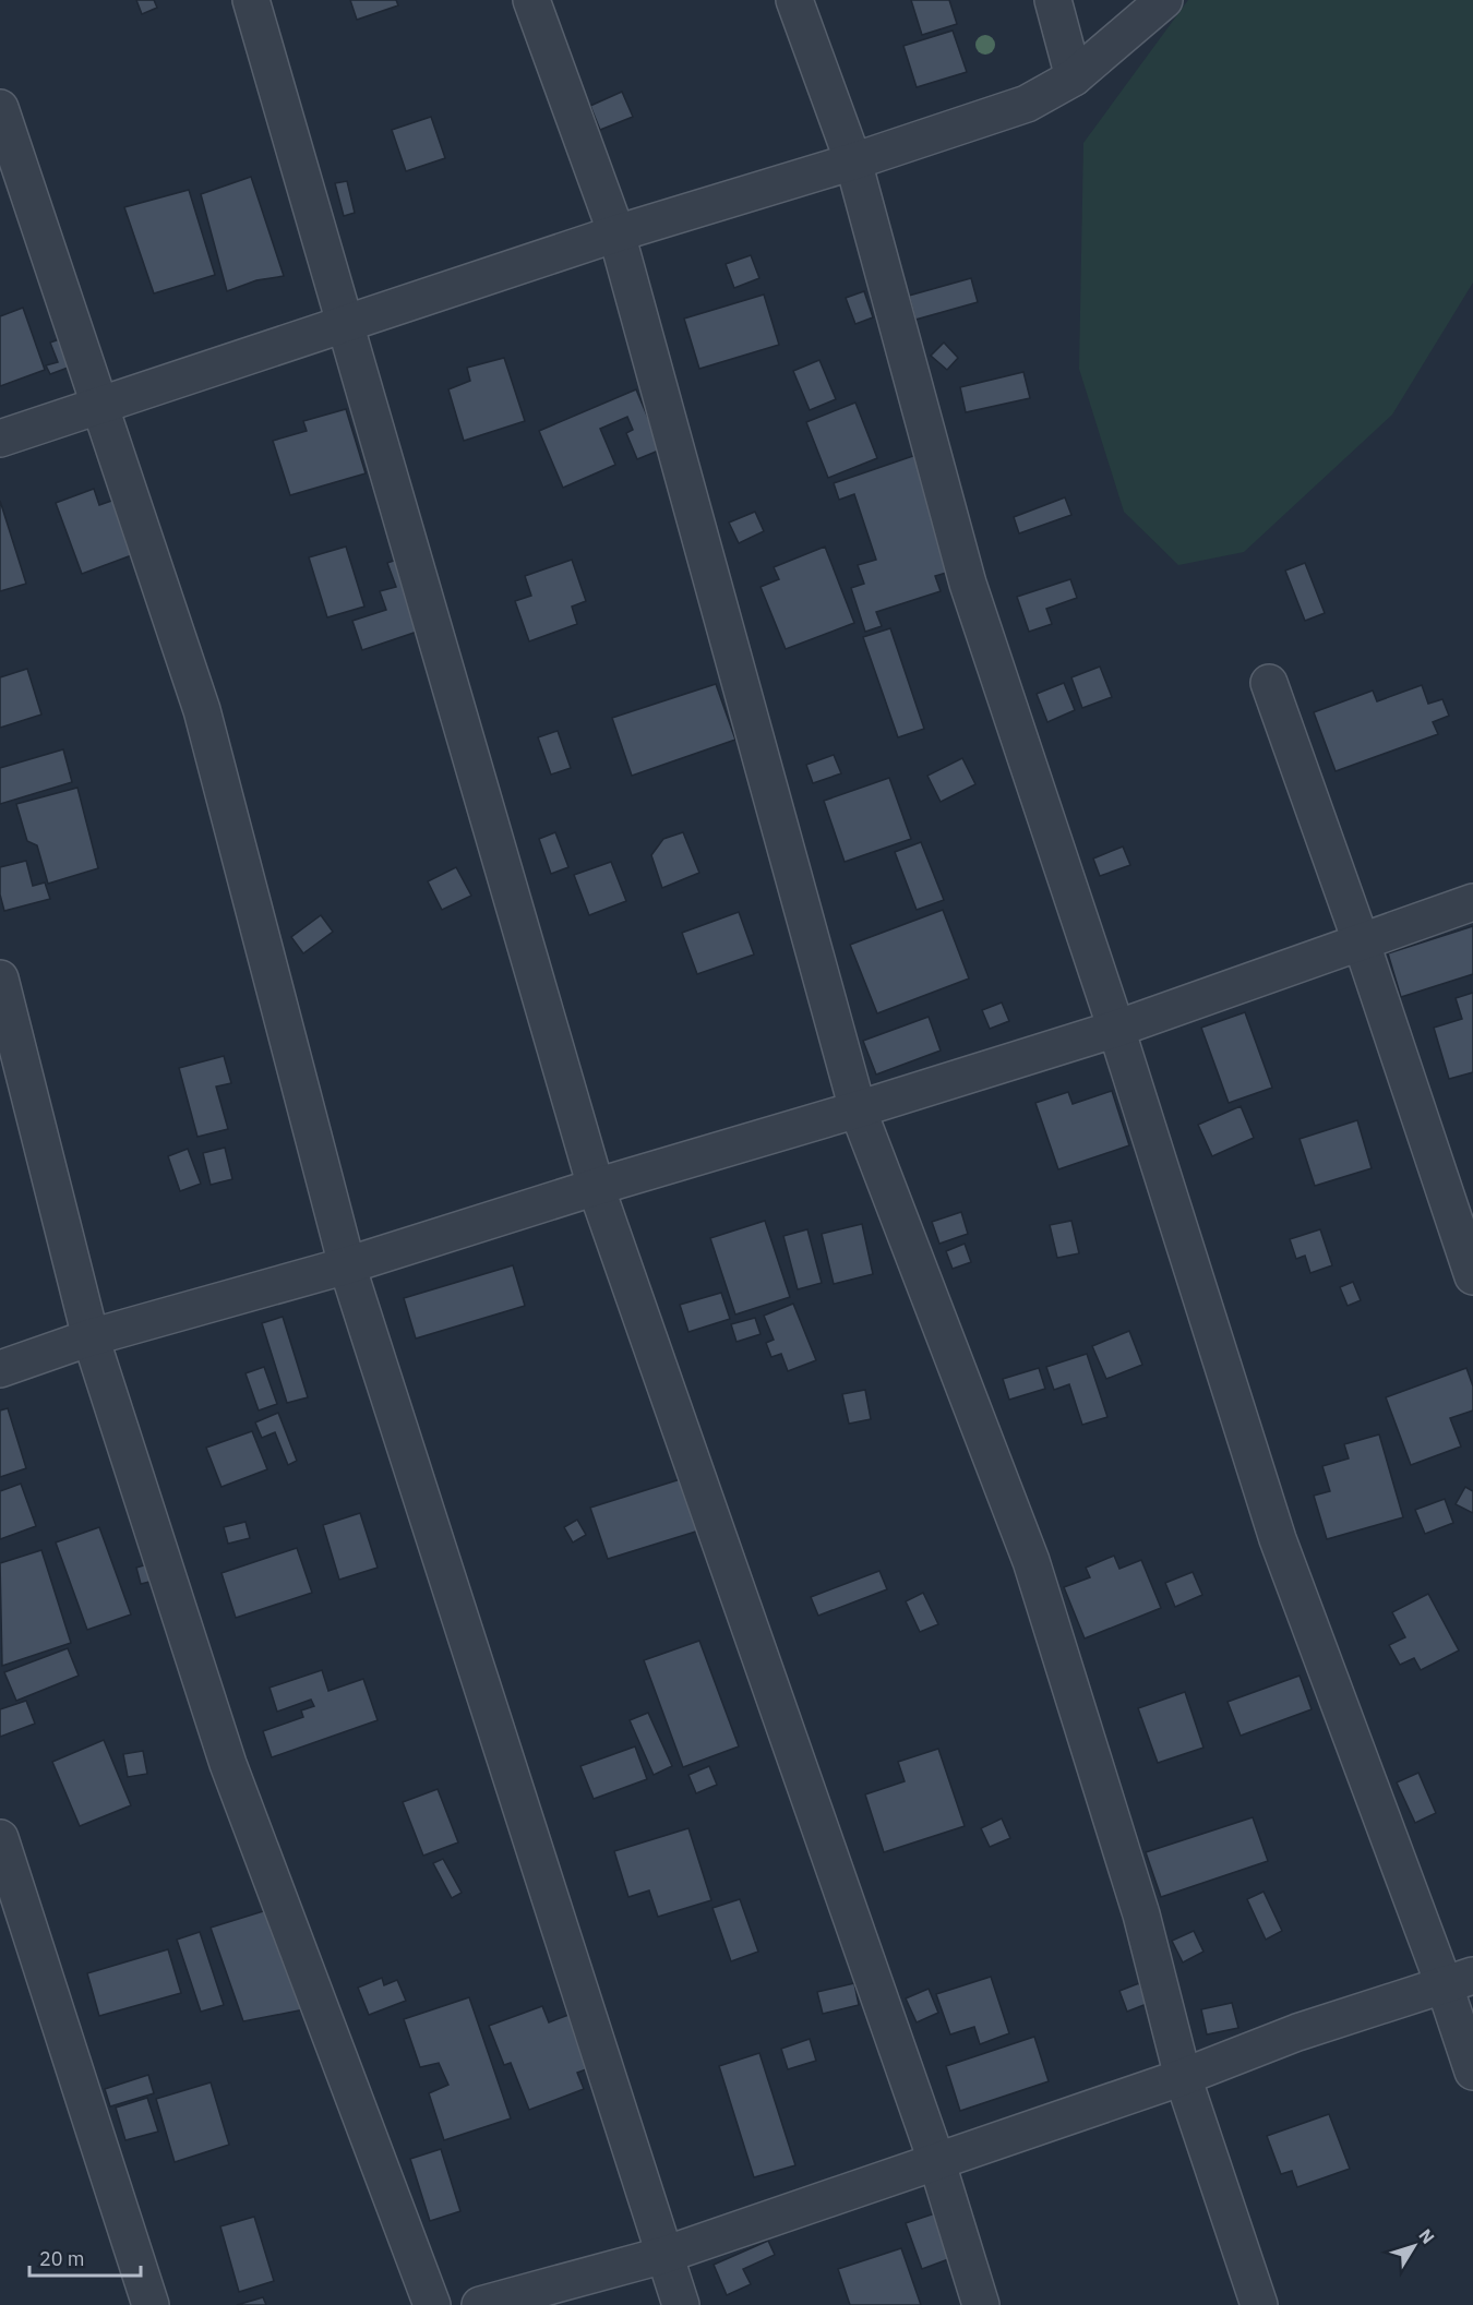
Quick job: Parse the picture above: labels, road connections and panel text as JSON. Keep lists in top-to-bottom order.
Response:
{
  "scale_bar": "20 m",
  "north": "top right"
}
